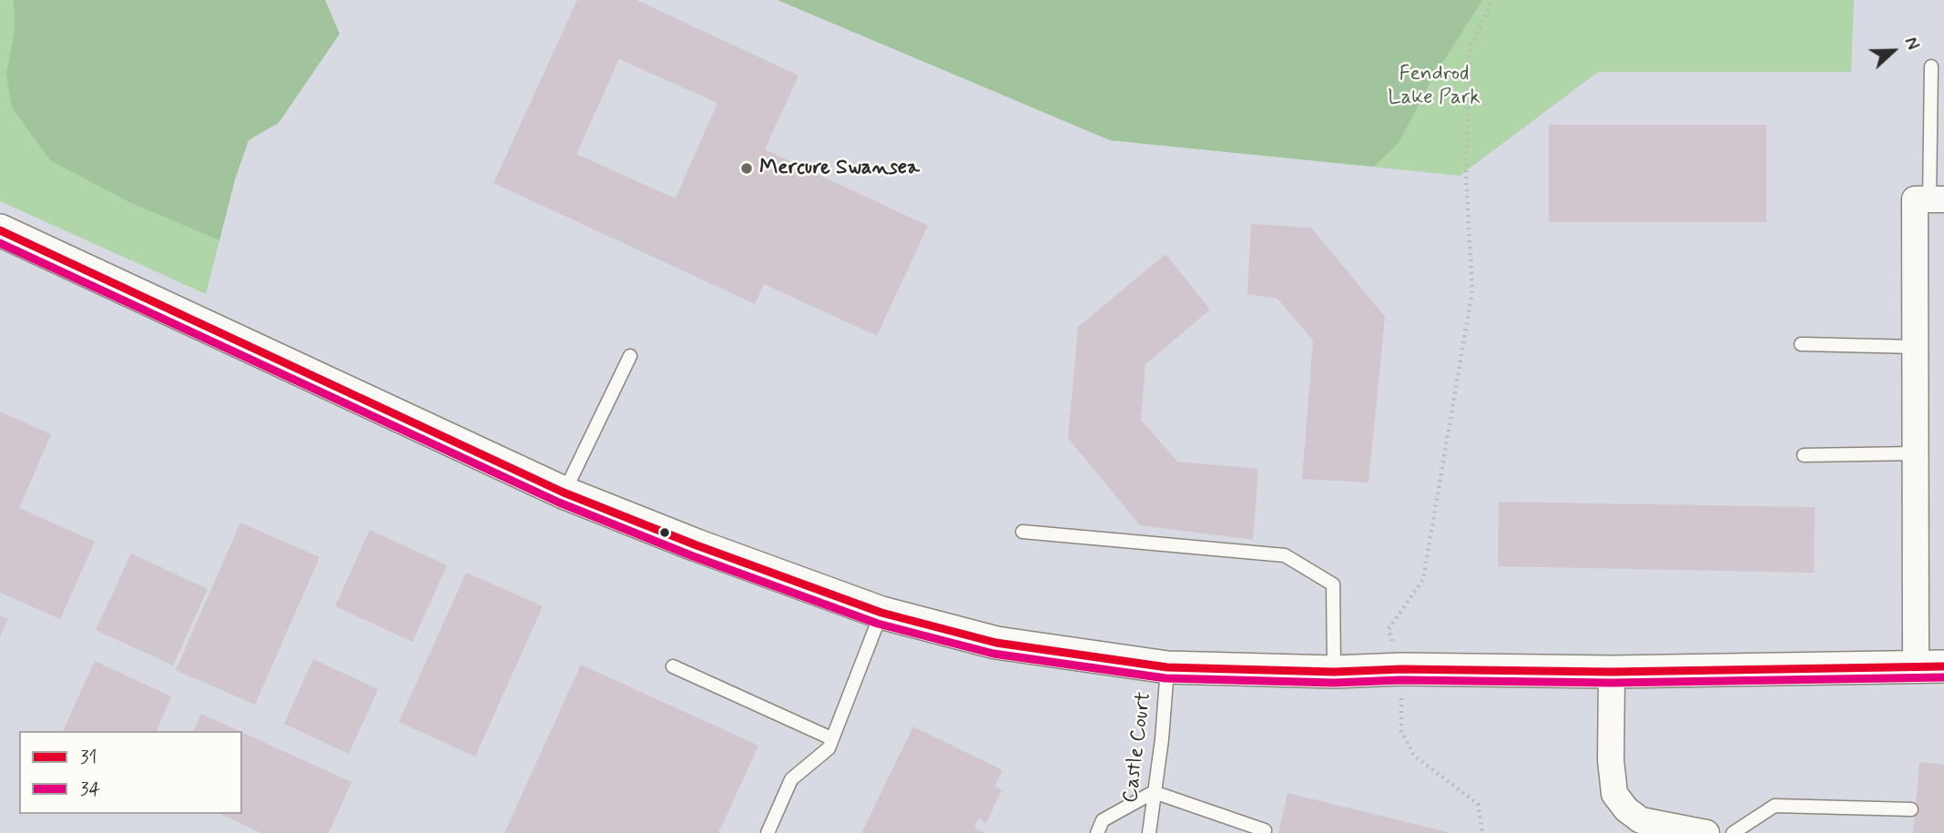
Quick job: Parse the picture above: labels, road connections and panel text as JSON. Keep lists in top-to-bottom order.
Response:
{
  "streets": {
    "lane": ["Castle Court"]
  },
  "parks": ["Fendrod Lake Park"],
  "places": ["Mercure Swansea"],
  "lines": ["transit line 31", "transit line 34"],
  "legend": ["31", "34"],
  "north": "right"
}
